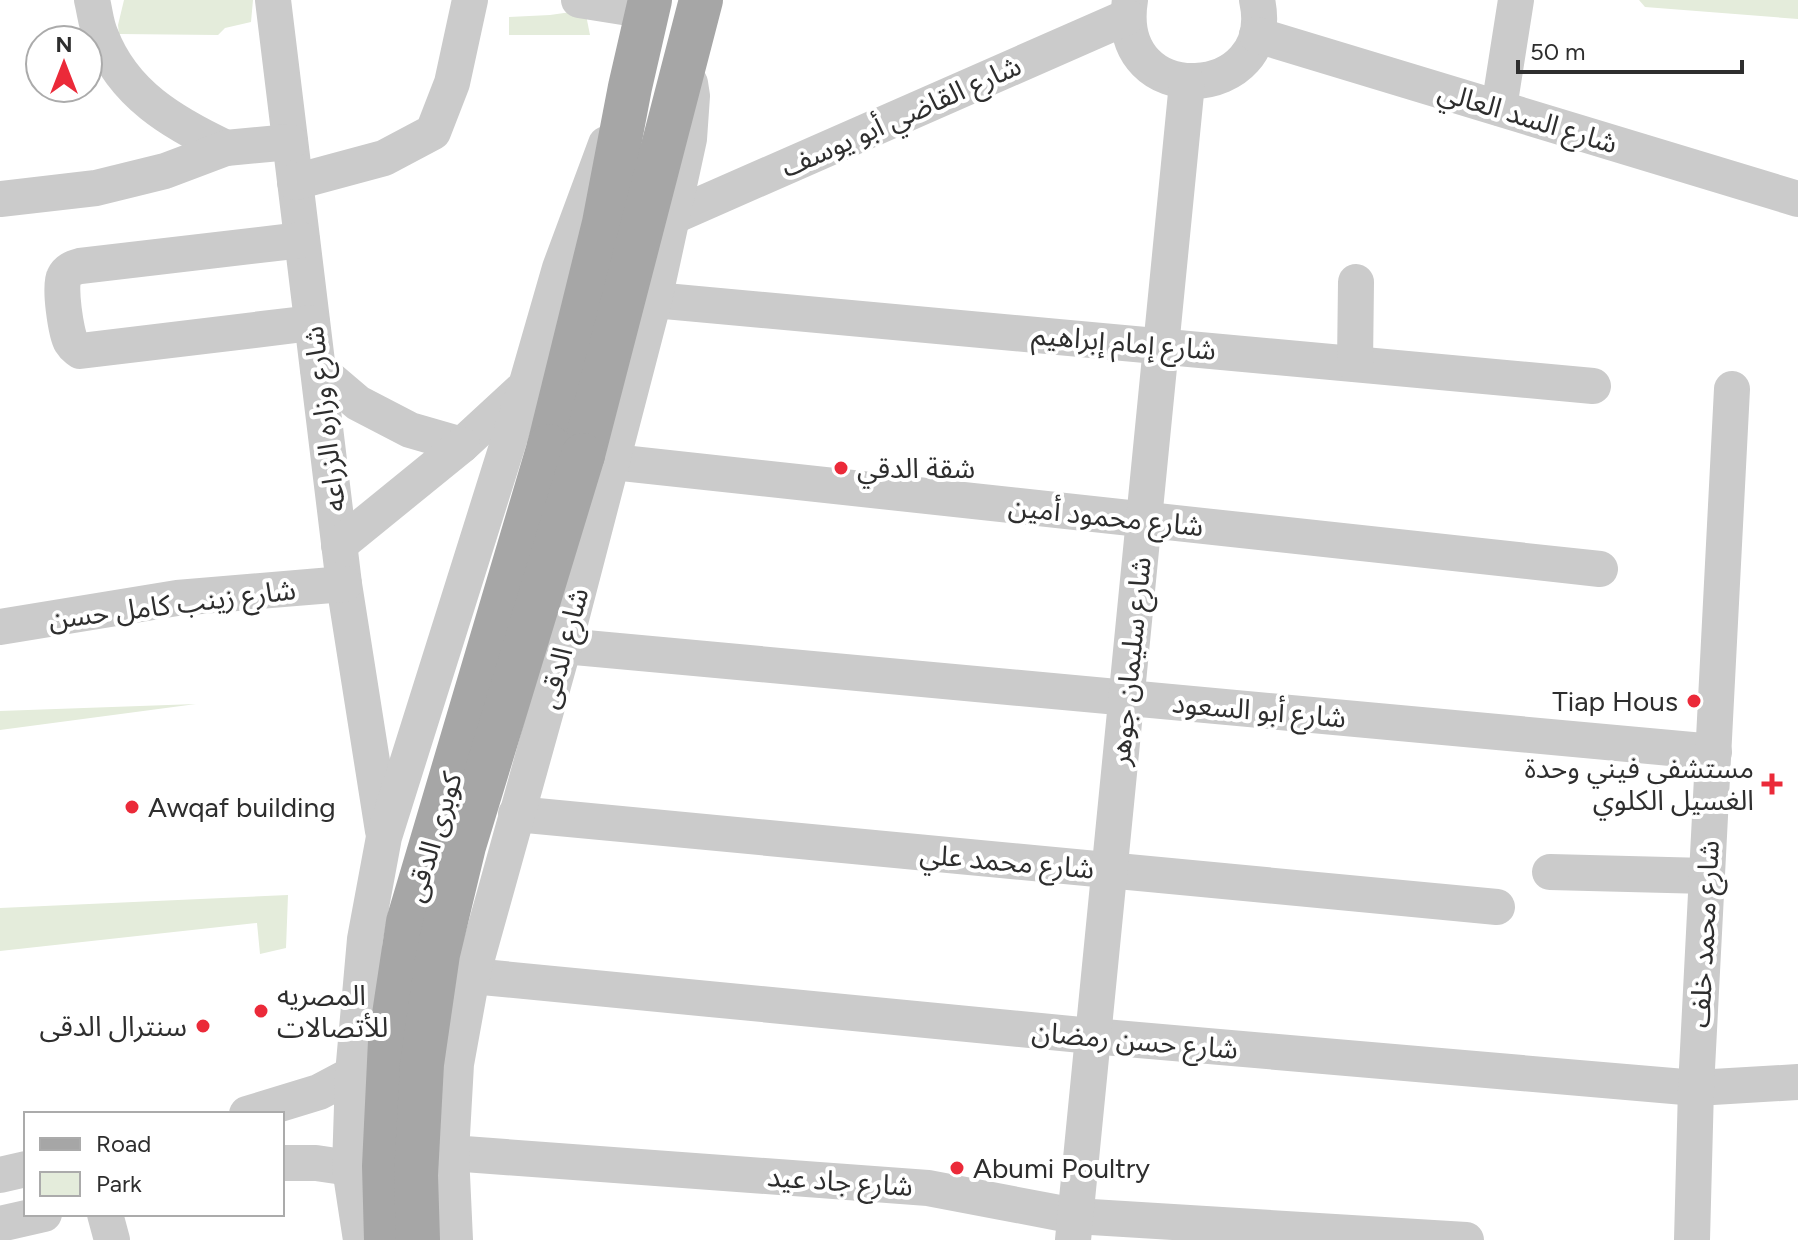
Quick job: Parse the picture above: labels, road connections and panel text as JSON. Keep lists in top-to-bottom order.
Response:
{
  "streets": {
    "main road": ["شارع الدقى", "كوبرى الدقى"],
    "street": [
      "شارع القاضي أبو يوسف",
      "شارع السد العالي",
      "شارع إمام إبراهيم",
      "شارع وزاره الزراعه",
      "شارع محمود أمين",
      "شارع زينب كامل حسن",
      "شارع سليمان جوهر",
      "شارع أبو السعود",
      "شارع محمد علي",
      "شارع محمد خلف",
      "شارع حسن رمضان",
      "شارع جاد عيد"
    ]
  },
  "crossings": [
    ["شارع القاضي أبو يوسف", "شارع الدقى"],
    ["شارع إمام إبراهيم", "شارع الدقى"],
    ["شارع إمام إبراهيم", "شارع سليمان جوهر"],
    ["شارع وزاره الزراعه", "شارع زينب كامل حسن"],
    ["شارع وزاره الزراعه", "شارع الدقى"],
    ["شارع محمود أمين", "شارع الدقى"],
    ["شارع محمود أمين", "شارع سليمان جوهر"],
    ["شارع محمود أمين", "كوبرى الدقى"],
    ["شارع الدقى", "شارع أبو السعود"],
    ["شارع الدقى", "كوبرى الدقى"],
    ["شارع الدقى", "شارع محمد علي"],
    ["شارع الدقى", "شارع حسن رمضان"],
    ["شارع الدقى", "شارع جاد عيد"],
    ["شارع سليمان جوهر", "شارع أبو السعود"],
    ["شارع سليمان جوهر", "شارع محمد علي"],
    ["شارع سليمان جوهر", "شارع حسن رمضان"],
    ["شارع سليمان جوهر", "شارع جاد عيد"],
    ["شارع أبو السعود", "شارع محمد خلف"],
    ["شارع محمد خلف", "شارع حسن رمضان"]
  ],
  "places": {
    "other": [
      "شقة الدقي",
      "Tiap Hous",
      "Awqaf building",
      "المصريه للأتصالات",
      "سنترال الدقى",
      "Abumi Poultry"
    ],
    "health": ["مستشفي فيني وحدة الغسيل الكلوي"]
  },
  "legend": ["Road", "Park"],
  "scale_bar": "50 m",
  "north": "top"
}
